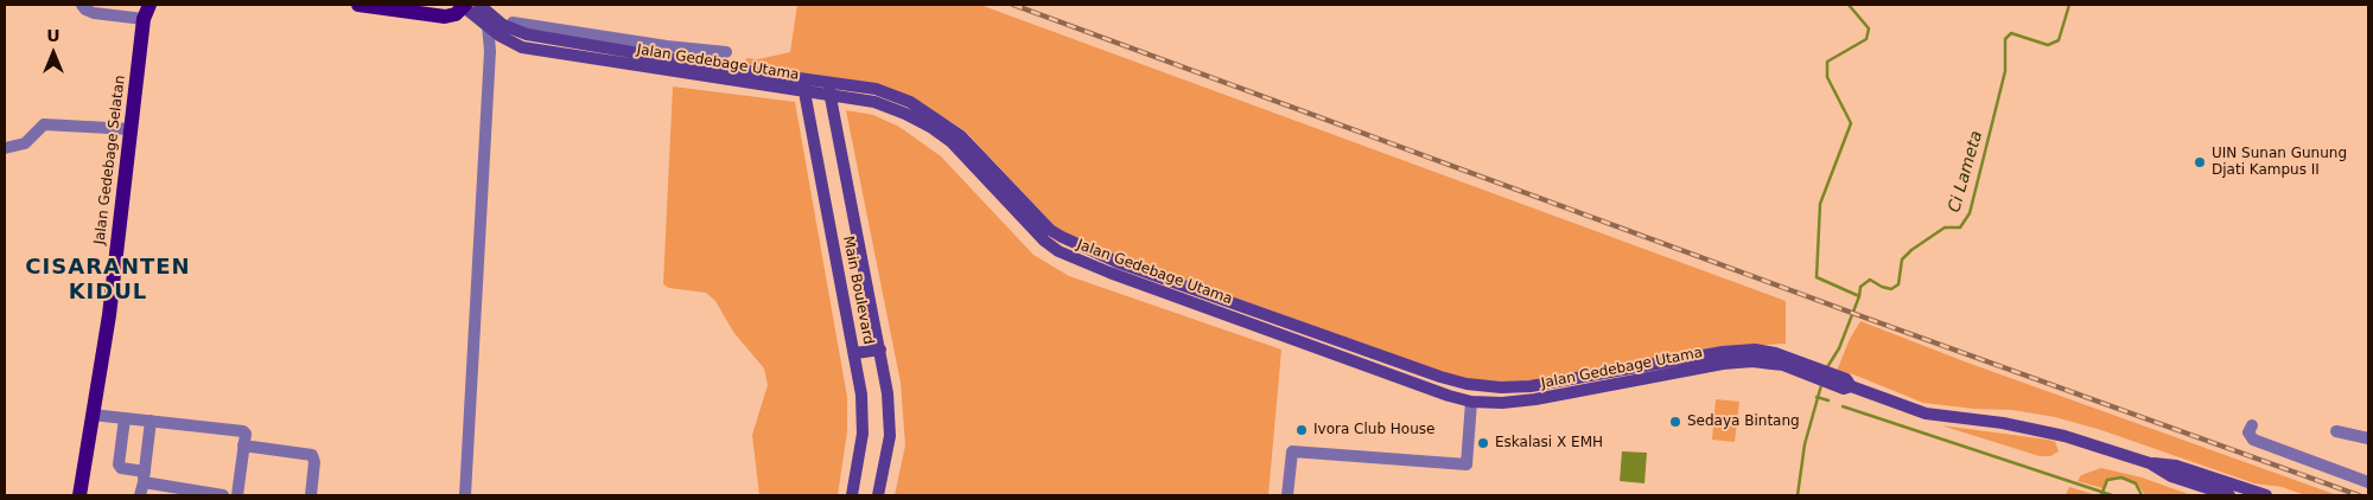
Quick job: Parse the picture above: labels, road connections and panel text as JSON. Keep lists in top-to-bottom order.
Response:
{
  "streets": {
    "main road": ["Jalan Gedebage Selatan"],
    "street": ["Jalan Gedebage Utama", "Main Boulevard"]
  },
  "crossings": [
    ["Jalan Gedebage Utama", "Main Boulevard"]
  ],
  "districts": ["CISARANTEN KIDUL"],
  "water": ["Ci Lameta"],
  "places": [
    "UIN Sunan Gunung Djati Kampus II",
    "Sedaya Bintang",
    "Ivora Club House",
    "Eskalasi X EMH"
  ],
  "north": "top"
}
